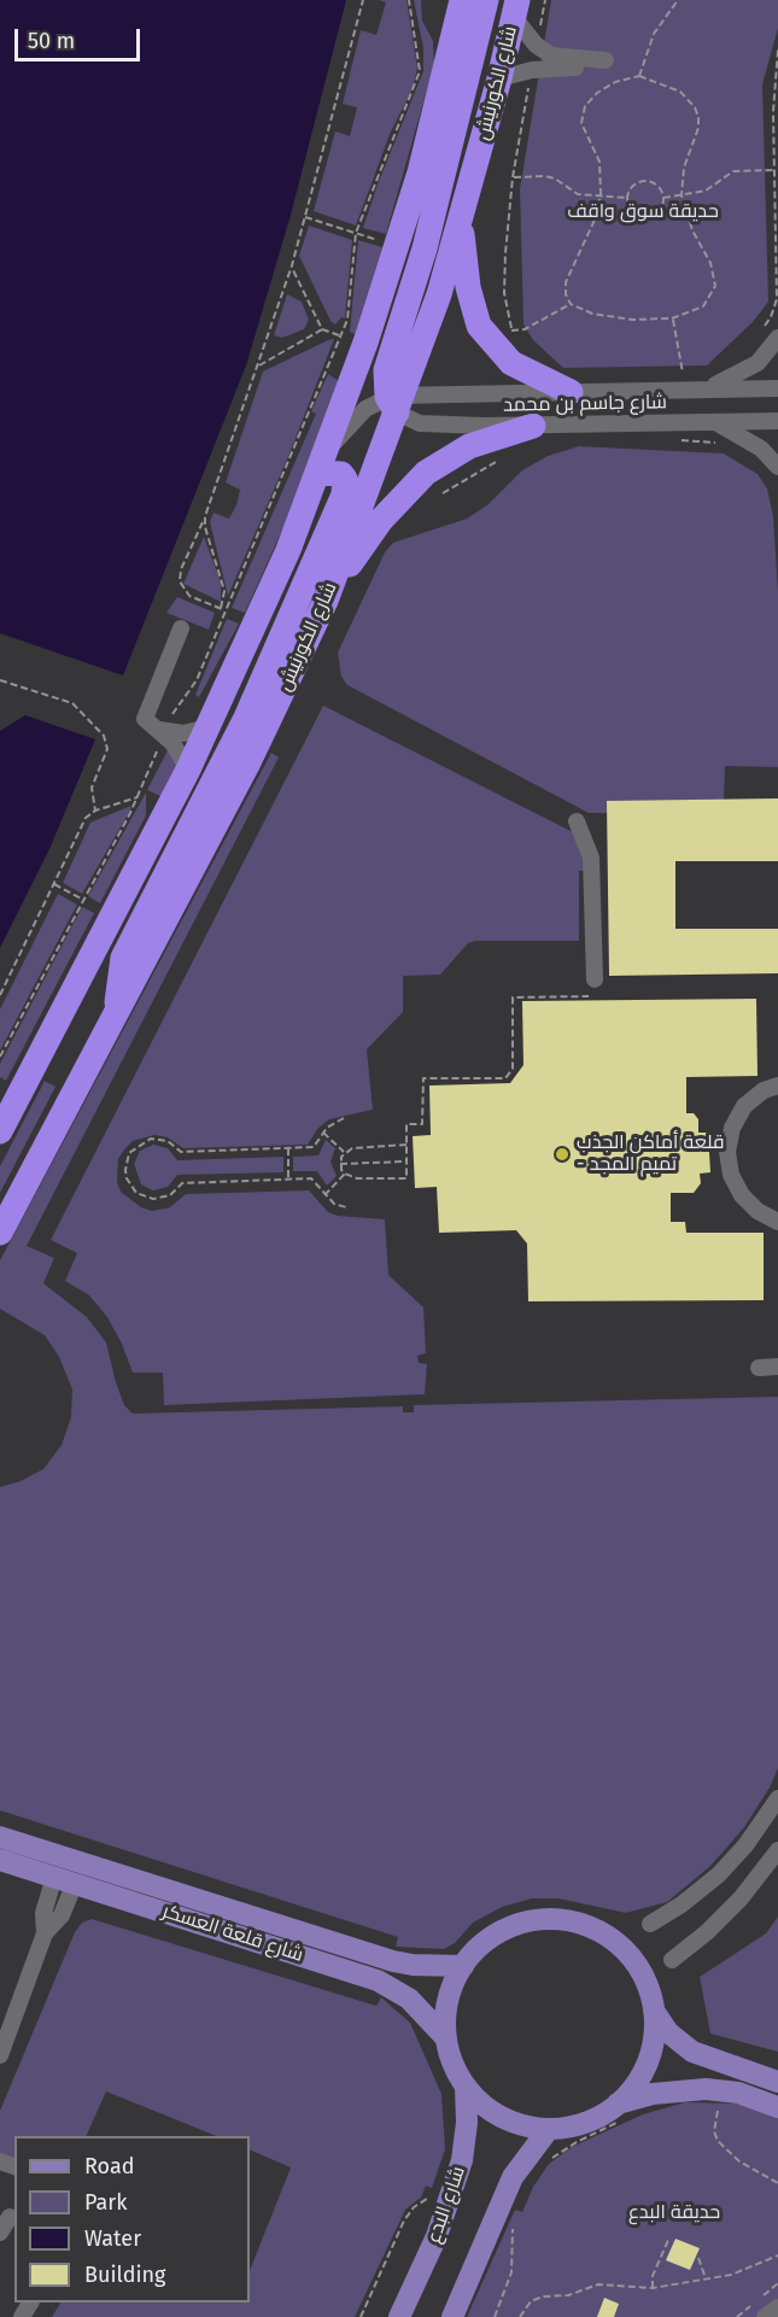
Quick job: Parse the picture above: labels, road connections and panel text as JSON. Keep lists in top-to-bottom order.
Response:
{
  "streets": {
    "highway": ["شارع الكورنيش"],
    "main road": ["شارع قلعة العسكر", "شارع البدع"],
    "street": ["شارع جاسم بن محمد"]
  },
  "crossings": [
    ["شارع الكورنيش", "شارع جاسم بن محمد"],
    ["شارع قلعة العسكر", "شارع البدع"]
  ],
  "parks": ["حديقة سوق واقف", "حديقة البدع"],
  "places": ["قلعة أماكن الجذب - تميم المجد"],
  "legend": [
    "Road",
    "Park",
    "Water",
    "Building"
  ],
  "scale_bar": "50 m"
}
